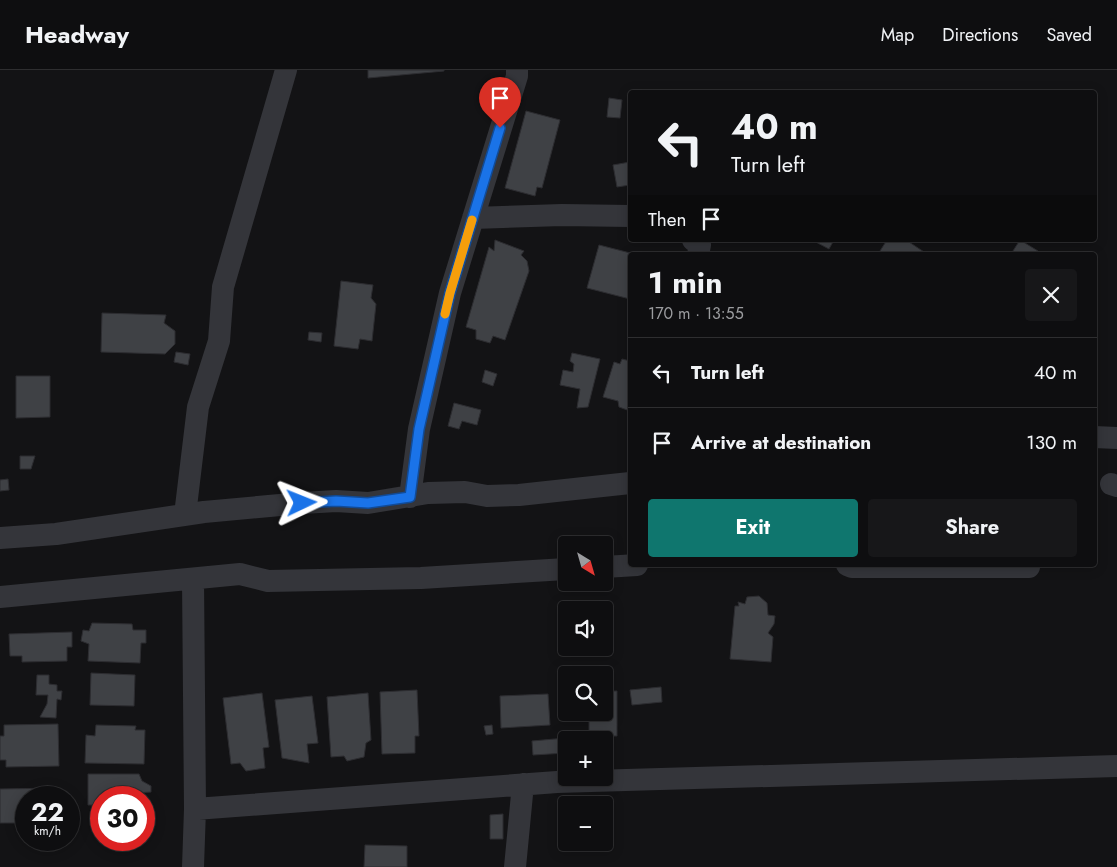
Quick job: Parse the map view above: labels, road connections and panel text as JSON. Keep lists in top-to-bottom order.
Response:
{
  "north": "bottom right",
  "page": {
    "header": "Headway",
    "nav": ["Map", "Directions", "Saved"],
    "turn": ["40 m", "Turn left"],
    "then": "Then",
    "heading": ["1 min", "170 m · 13:55"],
    "list": [
      {
        "name": "Turn left",
        "value": "40 m"
      },
      {
        "name": "Arrive at destination",
        "value": "130 m"
      }
    ],
    "buttons": ["Exit", "Share"],
    "map_buttons": ["+", "−"],
    "speed": "22 km/h",
    "limit": "30"
  }
}
